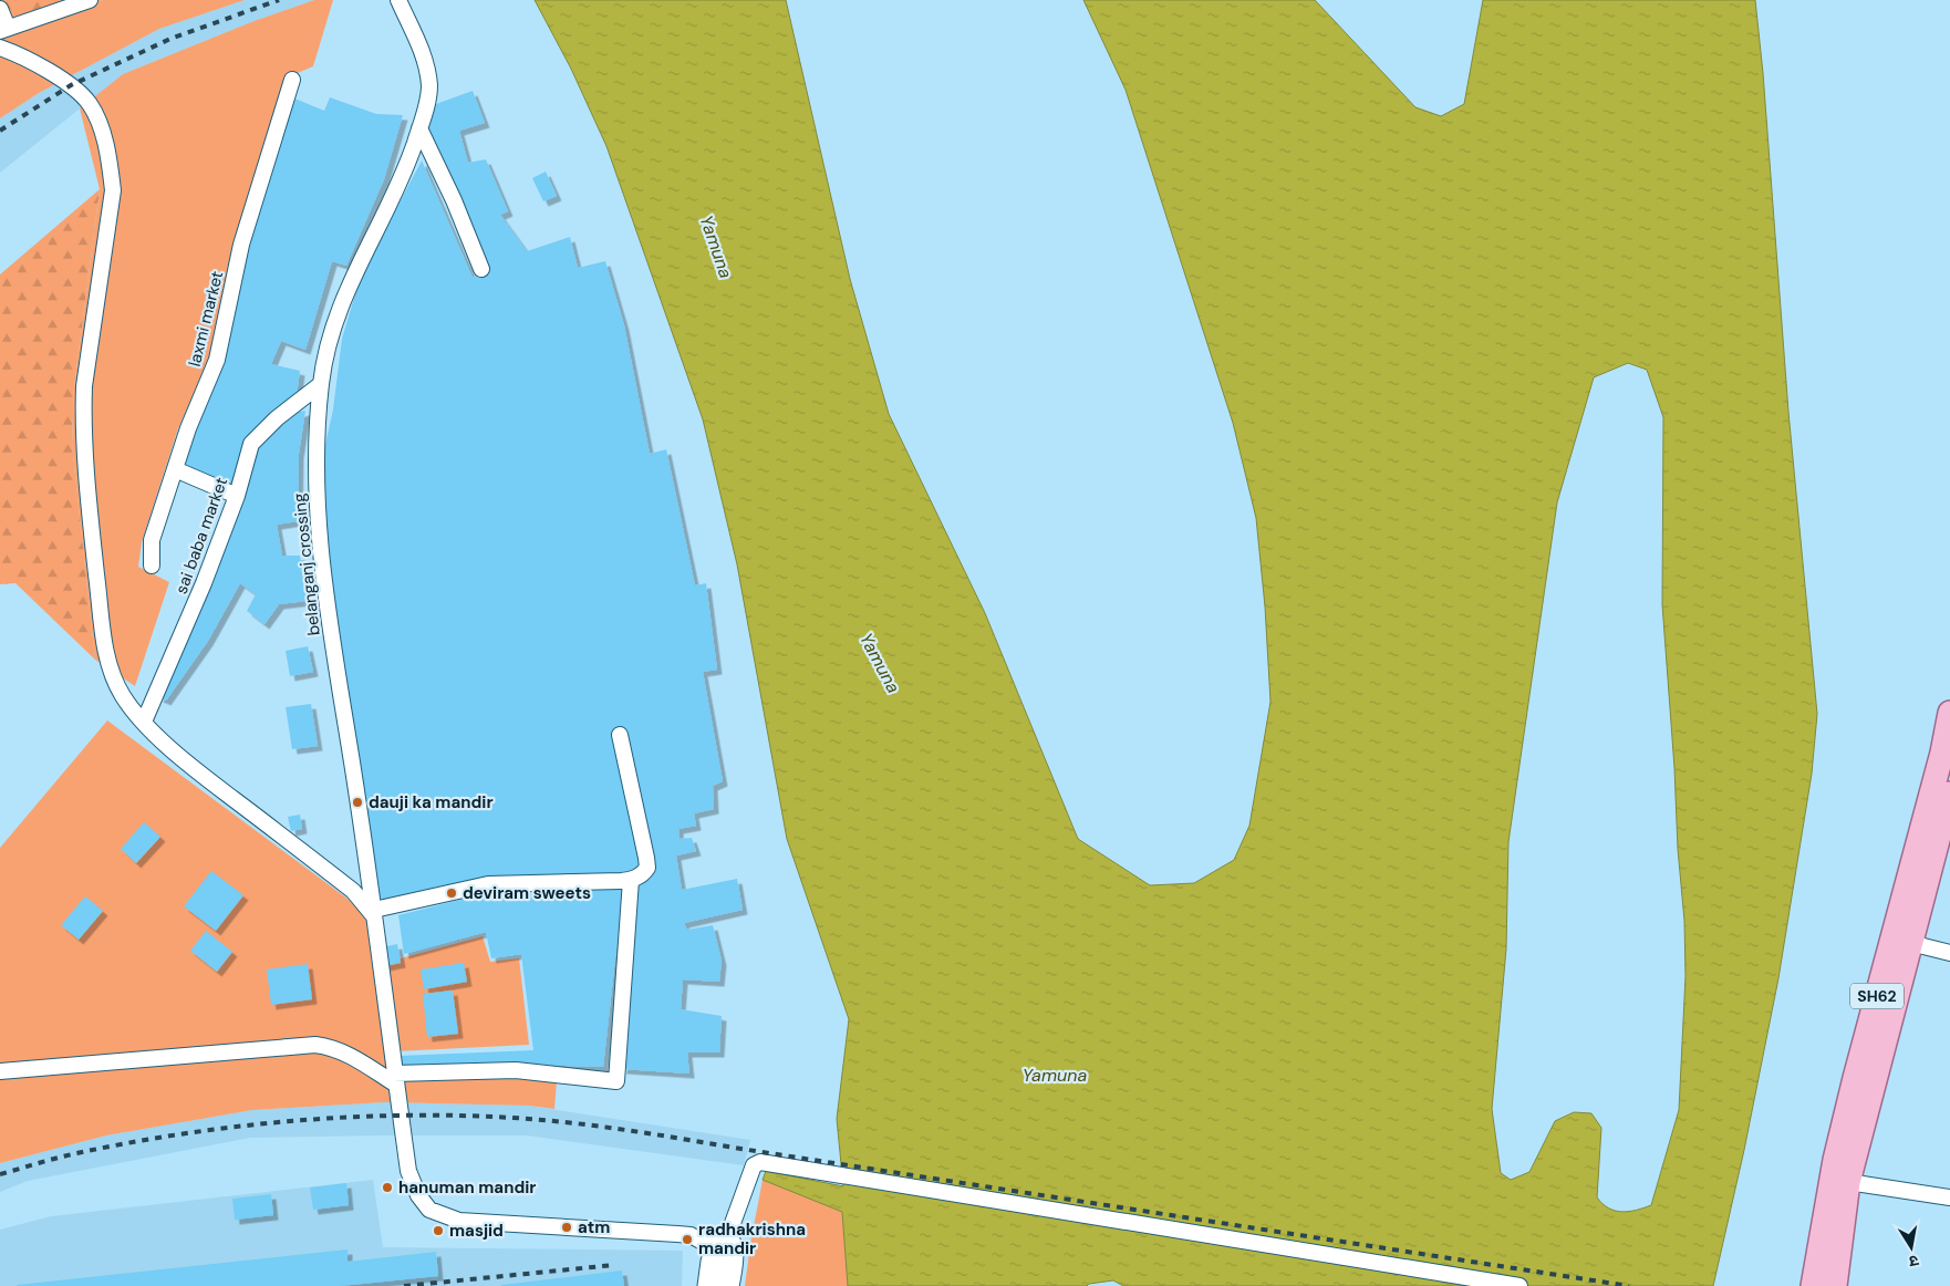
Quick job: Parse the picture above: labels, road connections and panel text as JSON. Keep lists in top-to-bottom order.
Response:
{
  "streets": {
    "main road": ["SH62"],
    "street": ["laxmi market", "sai baba market", "belanganj crossing"]
  },
  "crossings": [
    ["sai baba market", "belanganj crossing"]
  ],
  "water": ["Yamuna"],
  "places": [
    "dauji ka mandir",
    "deviram sweets",
    "hanuman mandir",
    "atm",
    "masjid",
    "radhakrishna mandir"
  ],
  "north": "bottom"
}
